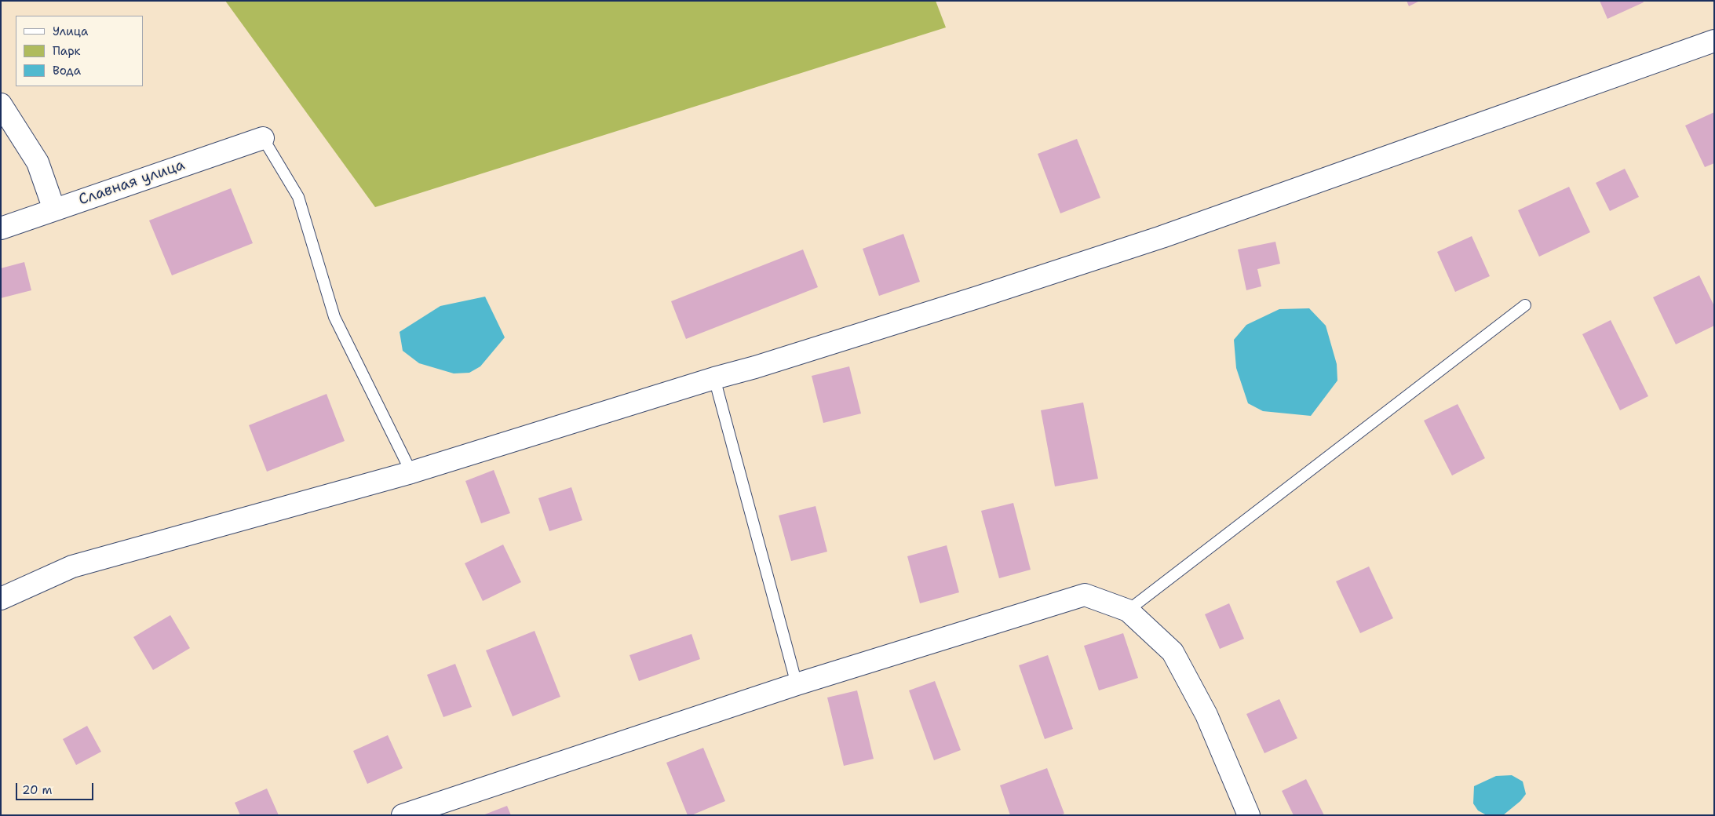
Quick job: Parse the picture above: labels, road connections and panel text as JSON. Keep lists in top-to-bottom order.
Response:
{
  "streets": {
    "street": ["Славная улица"]
  },
  "legend": ["Улица", "Парк", "Вода"],
  "scale_bar": "20 m"
}
